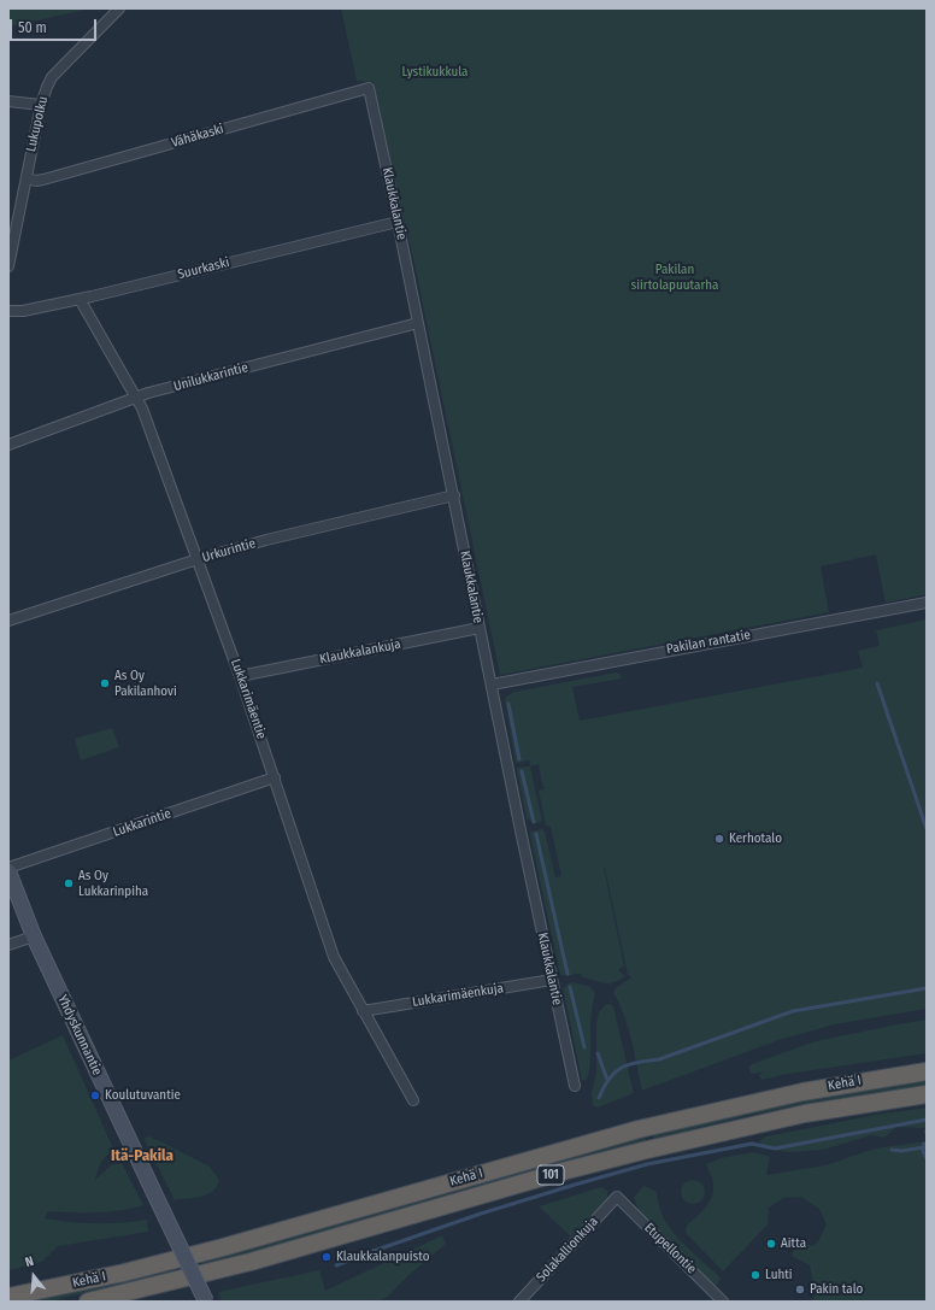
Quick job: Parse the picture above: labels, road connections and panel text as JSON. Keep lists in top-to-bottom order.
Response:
{
  "streets": {
    "highway": ["Kehä I", "101"],
    "main road": ["Yhdyskunnantie"],
    "street": [
      "Lukupolku",
      "Vähäkaski",
      "Klaukkalantie",
      "Suurkaski",
      "Unilukkarintie",
      "Urkurintie",
      "Pakilan rantatie",
      "Klaukkalankuja",
      "Lukkarimäentie",
      "Lukkarintie",
      "Lukkarimäenkuja",
      "Etupellontie",
      "Solakallionkuja"
    ]
  },
  "crossings": [
    ["Lukupolku", "Vähäkaski"],
    ["Vähäkaski", "Klaukkalantie"],
    ["Klaukkalantie", "Suurkaski"],
    ["Klaukkalantie", "Unilukkarintie"],
    ["Klaukkalantie", "Urkurintie"],
    ["Klaukkalantie", "Pakilan rantatie"],
    ["Klaukkalantie", "Klaukkalankuja"],
    ["Klaukkalantie", "Lukkarimäenkuja"],
    ["Suurkaski", "Lukkarimäentie"],
    ["Unilukkarintie", "Lukkarimäentie"],
    ["Urkurintie", "Lukkarimäentie"],
    ["Klaukkalankuja", "Lukkarimäentie"],
    ["Lukkarimäentie", "Lukkarintie"],
    ["Lukkarimäentie", "Lukkarimäenkuja"],
    ["Etupellontie", "Solakallionkuja"]
  ],
  "districts": ["Itä-Pakila"],
  "parks": ["Lystikukkula", "Pakilan siirtolapuutarha"],
  "places": [
    "As Oy Pakilanhovi",
    "Kerhotalo",
    "As Oy Lukkarinpiha",
    "Koulutuvantie",
    "Aitta",
    "Klaukkalanpuisto",
    "Luhti",
    "Pakin talo"
  ],
  "scale_bar": "50 m",
  "north": "top"
}
